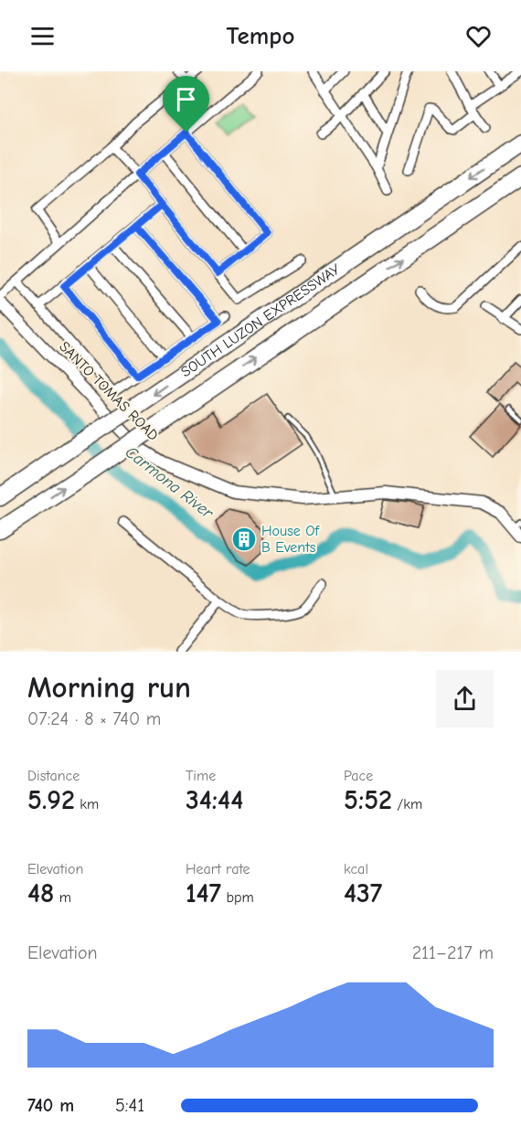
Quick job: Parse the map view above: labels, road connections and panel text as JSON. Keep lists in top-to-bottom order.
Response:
{
  "streets": {
    "highway": ["SOUTH LUZON EXPRESSWAY"],
    "street": ["SANTO TOMAS ROAD"]
  },
  "water": ["Carmona River"],
  "places": {
    "building": ["House Of B Events"]
  },
  "page": {
    "header": "Tempo",
    "heading": ["Morning run", "07:24 · 8 × 740 m"],
    "stats": [
      ["Distance", "5.92 km"],
      ["Time", "34:44"],
      ["Pace", "5:52 /km"],
      ["Elevation", "48 m"],
      ["Heart rate", "147 bpm"],
      ["kcal", "437"]
    ],
    "chart": ["Elevation", "211–217 m"],
    "list": [
      {
        "name": "740 m",
        "note": "5:41"
      }
    ]
  }
}
